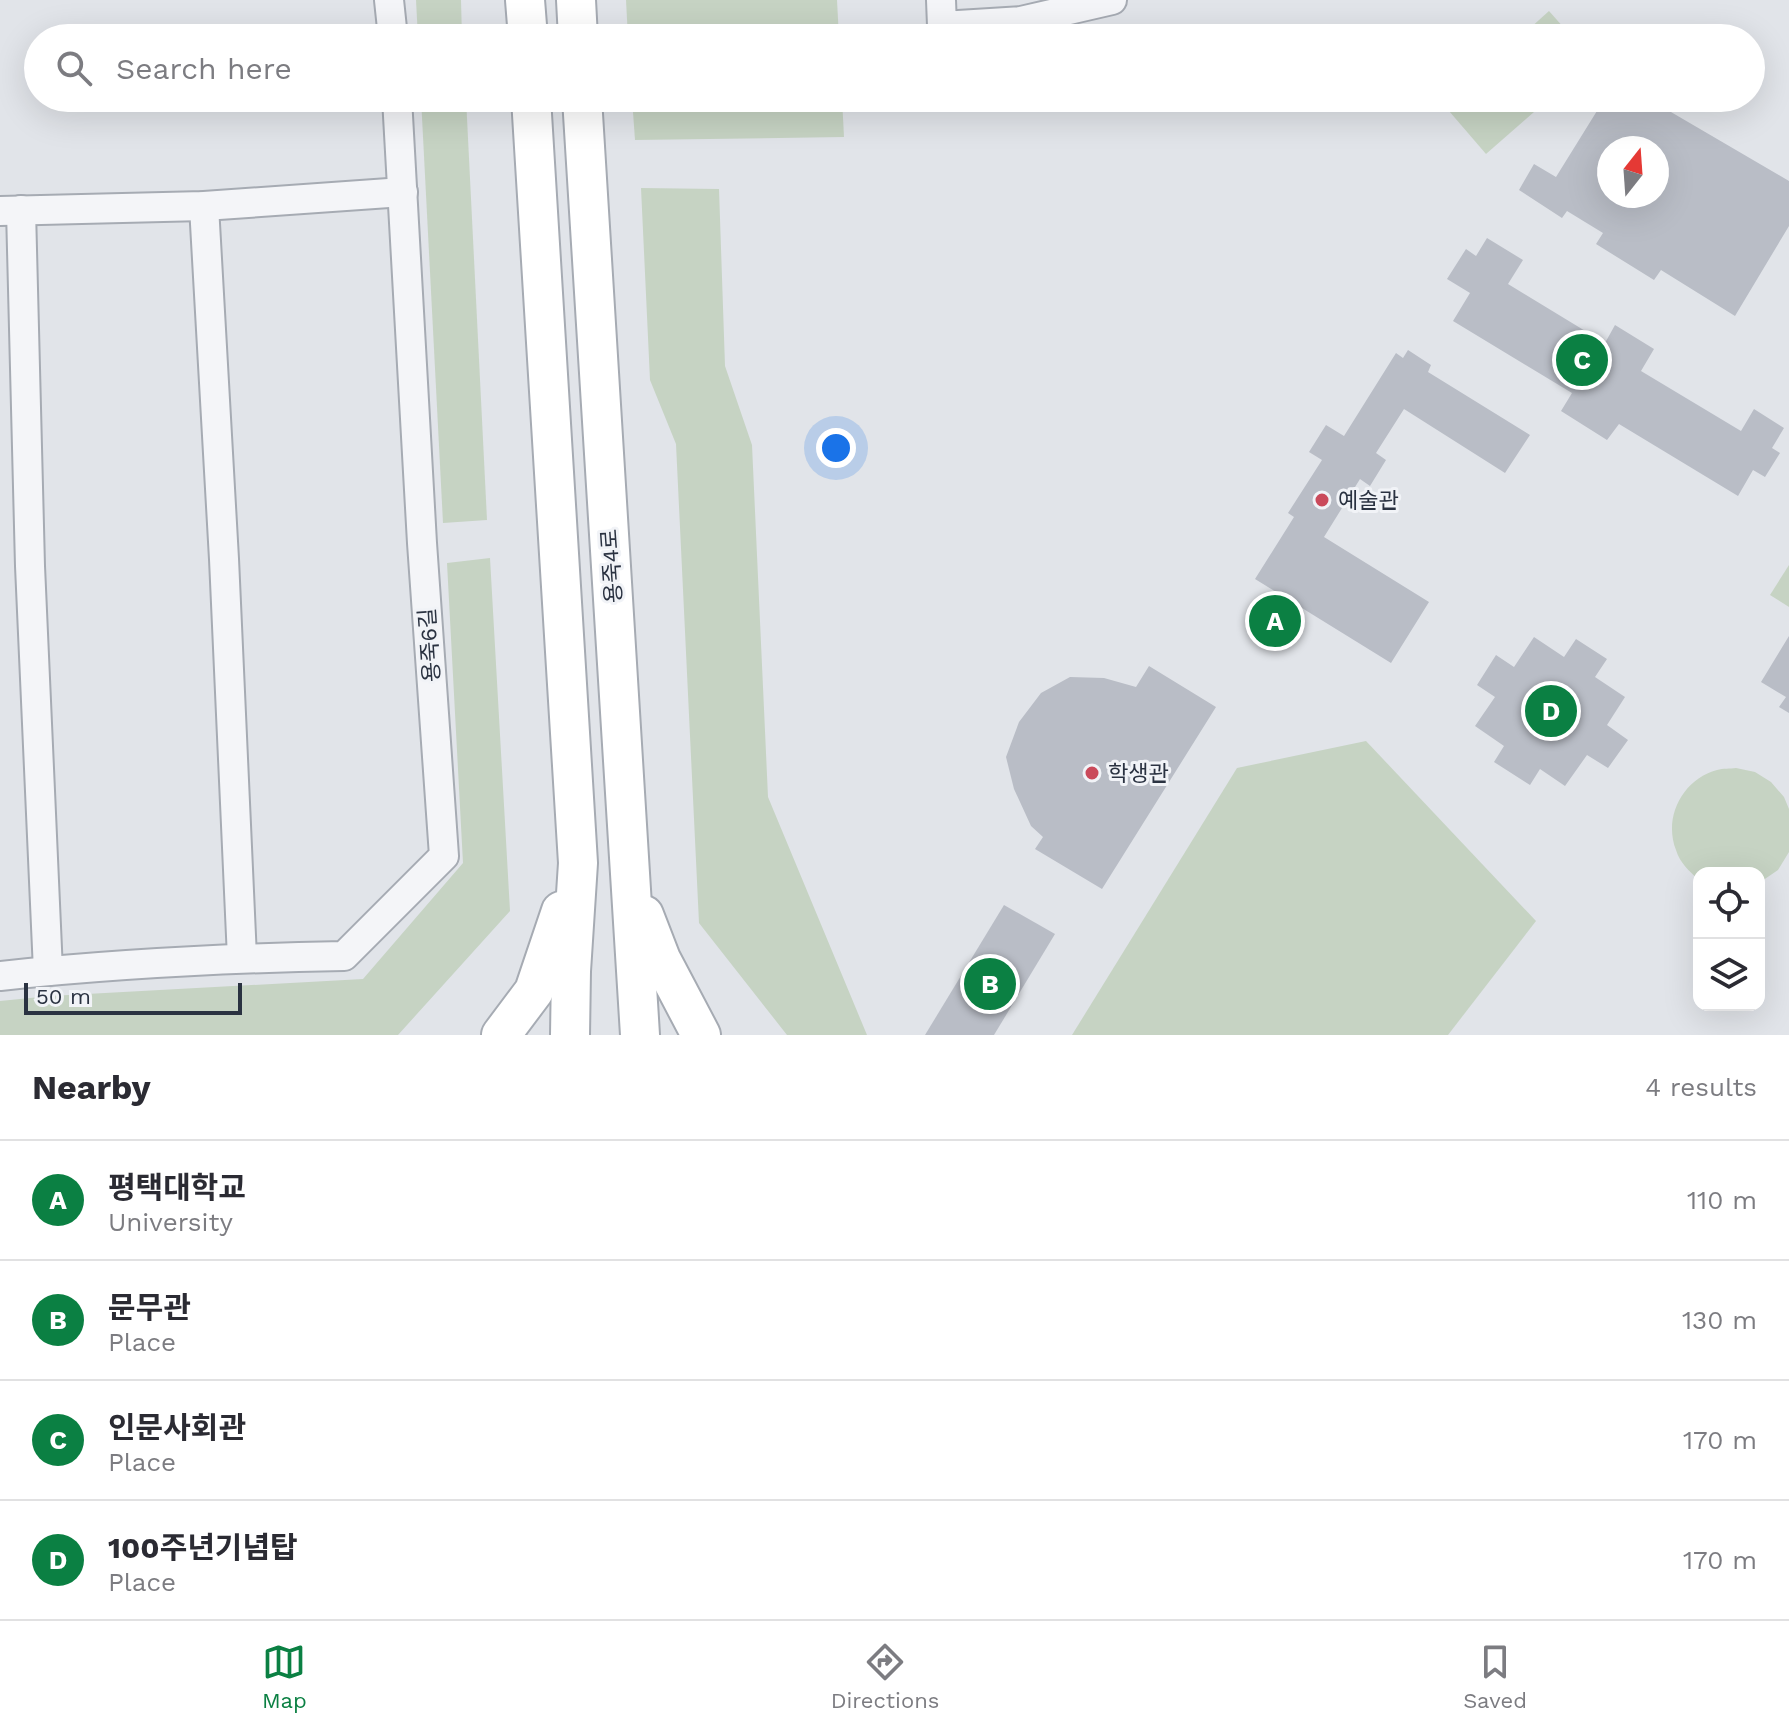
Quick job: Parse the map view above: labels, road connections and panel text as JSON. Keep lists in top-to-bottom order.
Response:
{
  "streets": {
    "main road": ["용죽4로"],
    "street": ["용죽6길"]
  },
  "places": ["예술관", "학생관"],
  "scale_bar": "50 m",
  "north": "top",
  "page": {
    "search": "Search here",
    "pins": [
      "C",
      "A",
      "D",
      "B"
    ],
    "scale": "50 m",
    "heading": ["Nearby", "4 results"],
    "list": [
      {
        "mark": "A",
        "name": "평택대학교",
        "note": "University",
        "value": "110 m"
      },
      {
        "mark": "B",
        "name": "문무관",
        "note": "Place",
        "value": "130 m"
      },
      {
        "mark": "C",
        "name": "인문사회관",
        "note": "Place",
        "value": "170 m"
      },
      {
        "mark": "D",
        "name": "100주년기념탑",
        "note": "Place",
        "value": "170 m"
      }
    ],
    "nav": ["Map", "Directions", "Saved"]
  }
}
